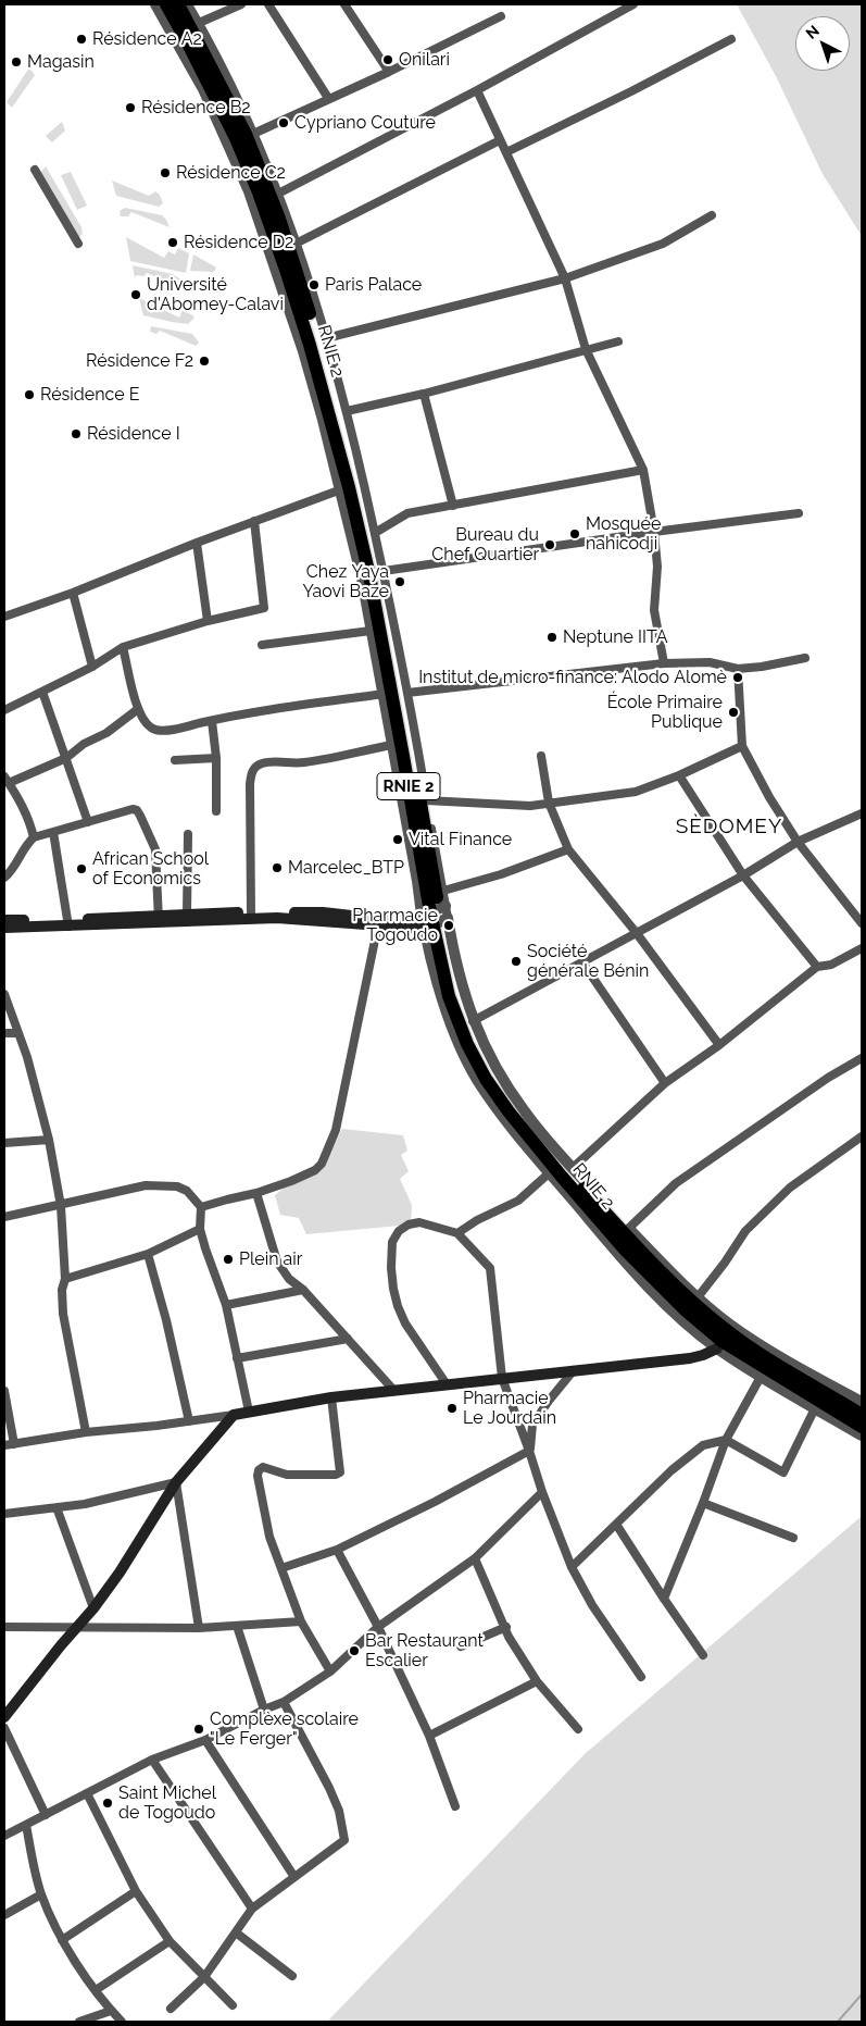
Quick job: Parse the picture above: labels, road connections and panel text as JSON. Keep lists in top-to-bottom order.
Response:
{
  "streets": {
    "highway": ["RNIE 2"]
  },
  "districts": ["SÈDOMEY"],
  "places": [
    "Résidence A2",
    "Onilari",
    "Magasin",
    "Résidence B2",
    "Cypriano Couture",
    "Résidence C2",
    "Résidence D2",
    "Paris Palace",
    "Université d'Abomey-Calavi",
    "Résidence F2",
    "Résidence E",
    "Résidence I",
    "Mosquée nahicodji",
    "Bureau du Chef Quartier",
    "Chez Yaya Yaovi Baze",
    "Neptune IITA",
    "Institut de micro-finance: Alodo Alomè",
    "École Primaire Publique",
    "Vital Finance",
    "Marcelec_BTP",
    "African School of Economics",
    "Pharmacie Togoudo",
    "Société générale Bénin",
    "Plein air",
    "Pharmacie Le Jourdain",
    "Bar Restaurant Escalier",
    "Complèxe scolaire \"Le Ferger\"",
    "Saint Michel de Togoudo"
  ],
  "north": "top left"
}
